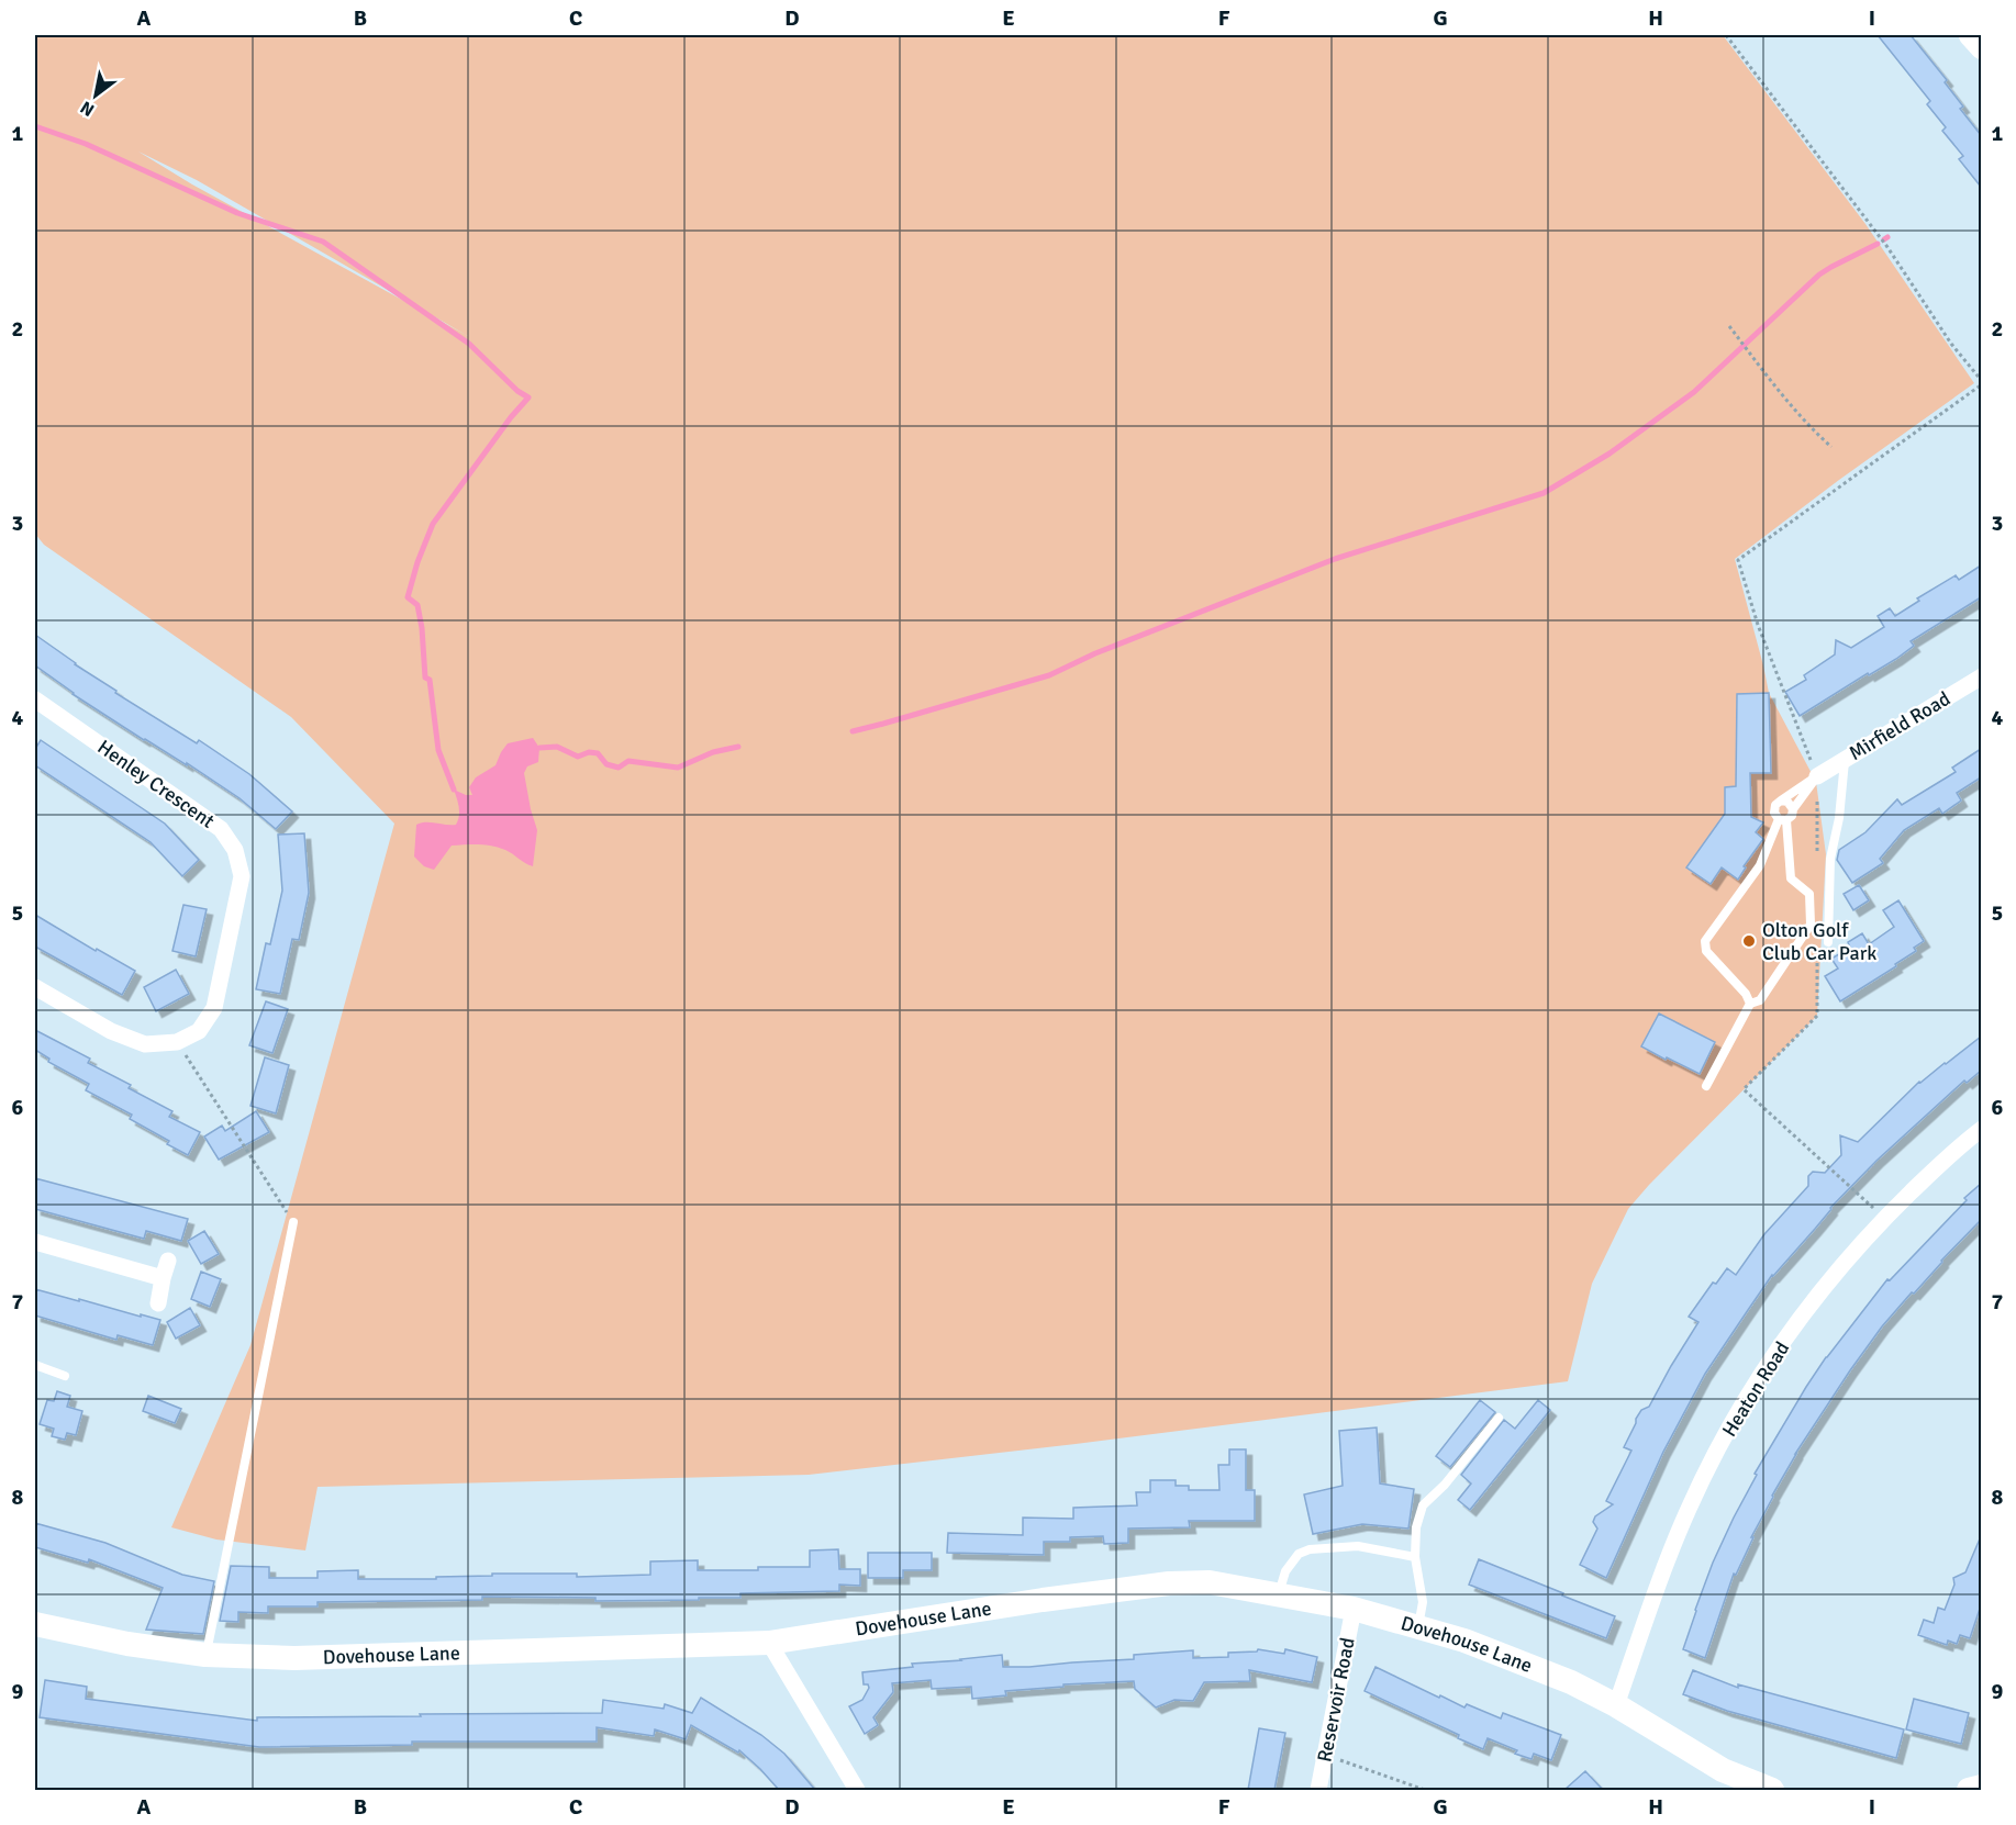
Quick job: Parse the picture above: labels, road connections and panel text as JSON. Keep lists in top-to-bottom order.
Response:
{
  "streets": {
    "street": [
      "Mirfield Road",
      "Henley Crescent",
      "Heaton Road",
      "Dovehouse Lane",
      "Reservoir Road"
    ]
  },
  "crossings": [
    ["Heaton Road", "Dovehouse Lane"],
    ["Dovehouse Lane", "Reservoir Road"]
  ],
  "places": ["Olton Golf Club Car Park"],
  "north": "bottom left",
  "grid": {
    "columns": [
      "A",
      "B",
      "C",
      "D",
      "E",
      "F",
      "G",
      "H",
      "I"
    ],
    "rows": [
      "1",
      "2",
      "3",
      "4",
      "5",
      "6",
      "7",
      "8",
      "9"
    ]
  }
}
